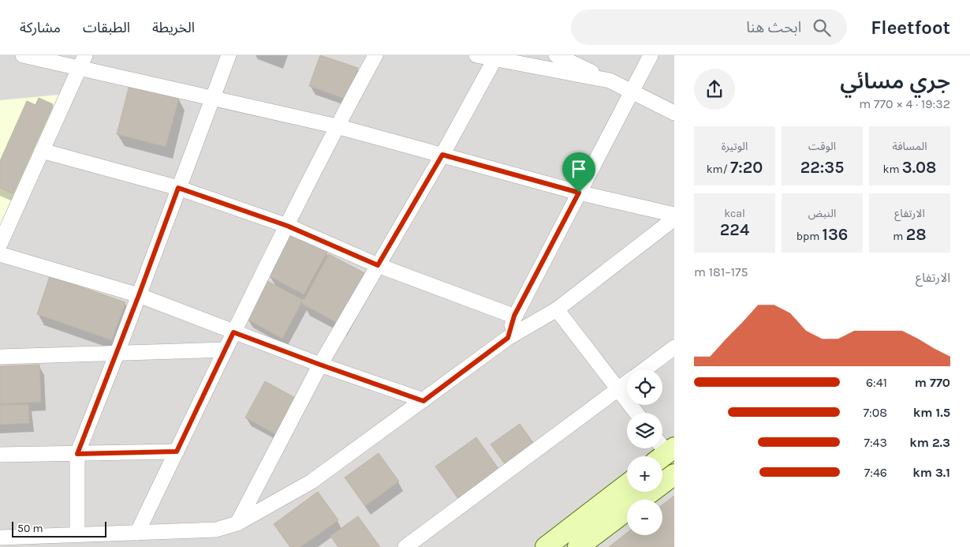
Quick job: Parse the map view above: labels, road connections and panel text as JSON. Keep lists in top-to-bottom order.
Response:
{
  "scale_bar": "50 m",
  "page": {
    "header": "Fleetfoot",
    "search": "ابحث هنا",
    "nav": ["الخريطة", "الطبقات", "مشاركة"],
    "heading": ["جري مسائي", "19:32 · 4 × 770 m"],
    "stats": [
      ["المسافة", "3.08 km"],
      ["الوقت", "22:35"],
      ["الوتيرة", "7:20 /km"],
      ["الارتفاع", "28 m"],
      ["النبض", "136 bpm"],
      ["kcal", "224"]
    ],
    "chart": ["الارتفاع", "175–181 m"],
    "list": [
      {
        "name": "770 m",
        "note": "6:41"
      },
      {
        "name": "1.5 km",
        "note": "7:08"
      },
      {
        "name": "2.3 km",
        "note": "7:43"
      },
      {
        "name": "3.1 km",
        "note": "7:46"
      }
    ],
    "map_buttons": ["+", "−"],
    "scale": "50 m"
  }
}
